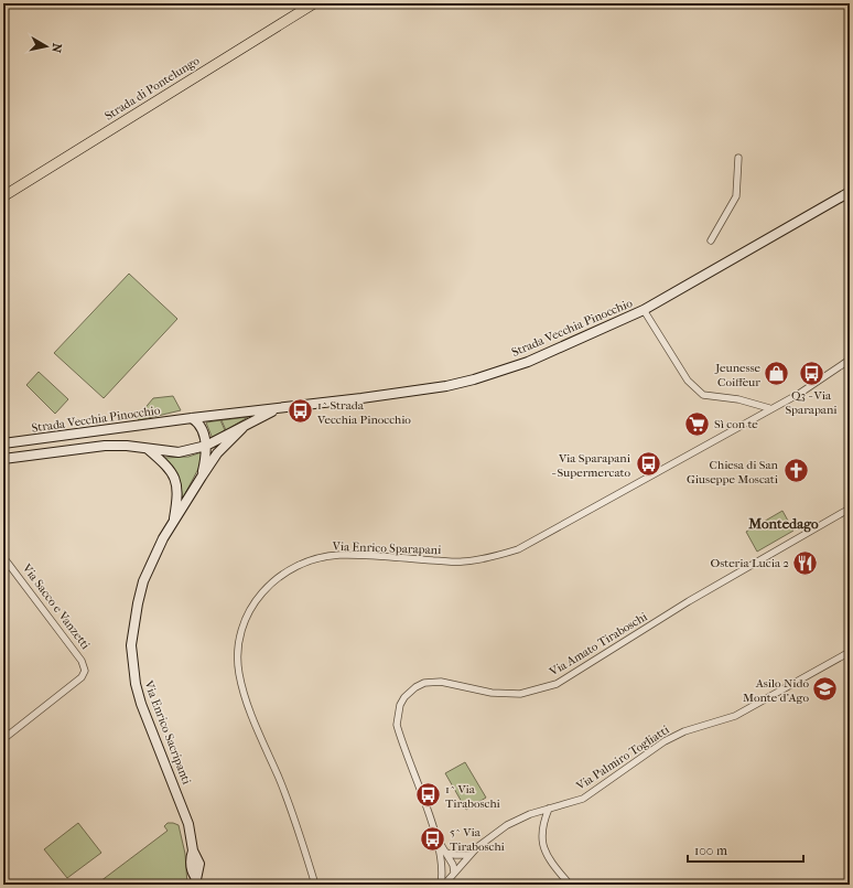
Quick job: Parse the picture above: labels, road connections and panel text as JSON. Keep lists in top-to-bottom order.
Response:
{
  "streets": {
    "main road": ["Strada di Pontelungo"],
    "street": [
      "Strada Vecchia Pinocchio",
      "Via Enrico Sparapani",
      "Via Sacco e Vanzetti",
      "Via Amato Tiraboschi",
      "Via Enrico Sacripanti",
      "Via Palmiro Togliatti"
    ]
  },
  "crossings": [
    ["Strada Vecchia Pinocchio", "Via Enrico Sacripanti"],
    ["Via Amato Tiraboschi", "Via Palmiro Togliatti"]
  ],
  "districts": ["Montedago"],
  "places": {
    "bus stop": [
      "Q3 - Via Sparapani",
      "1^ Strada Vecchia Pinocchio",
      "Via Sparapani - Supermercato",
      "1^ Via Tiraboschi",
      "5^ Via Tiraboschi"
    ],
    "shop": ["Jeunesse Coiffeur"],
    "supermarket": ["Sì con te"],
    "church": ["Chiesa di San Giuseppe Moscati"],
    "restaurant": ["Osteria Lucia 2"],
    "school or university": ["Asilo Nido Monte d'Ago"]
  },
  "scale_bar": "100 m",
  "north": "right"
}
